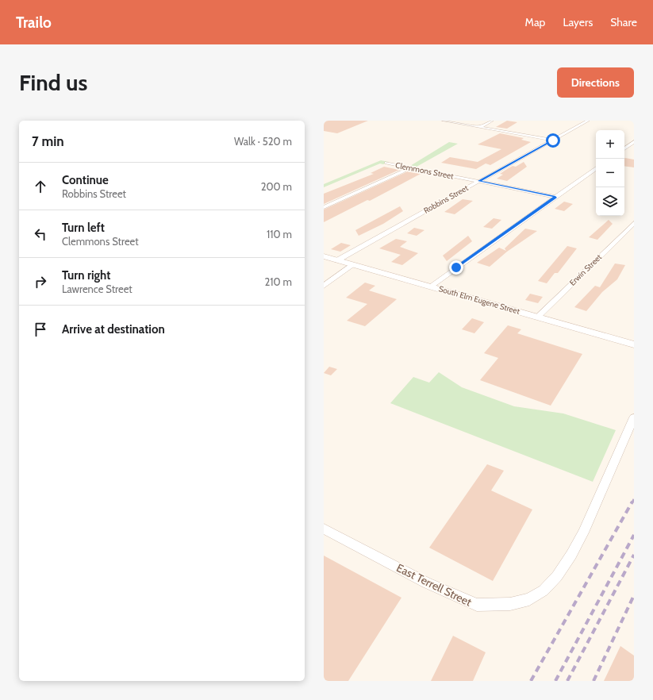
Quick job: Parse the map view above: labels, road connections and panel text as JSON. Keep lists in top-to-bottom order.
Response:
{
  "streets": {
    "main road": ["South Elm Eugene Street"],
    "street": [
      "Clemmons Street",
      "Robbins Street",
      "Erwin Street",
      "East Terrell Street"
    ]
  },
  "crossings": [
    ["Clemmons Street", "Robbins Street"],
    ["Robbins Street", "South Elm Eugene Street"],
    ["Erwin Street", "South Elm Eugene Street"]
  ],
  "page": {
    "header": "Trailo",
    "nav": ["Map", "Layers", "Share"],
    "buttons": "Directions",
    "title": "Find us",
    "heading": ["7 min", "Walk · 520 m"],
    "map_buttons": ["+", "−"],
    "list": [
      ["Continue", "Robbins Street", "200 m"],
      ["Turn left", "Clemmons Street", "110 m"],
      ["Turn right", "Lawrence Street", "210 m"],
      "Arrive at destination"
    ]
  }
}
